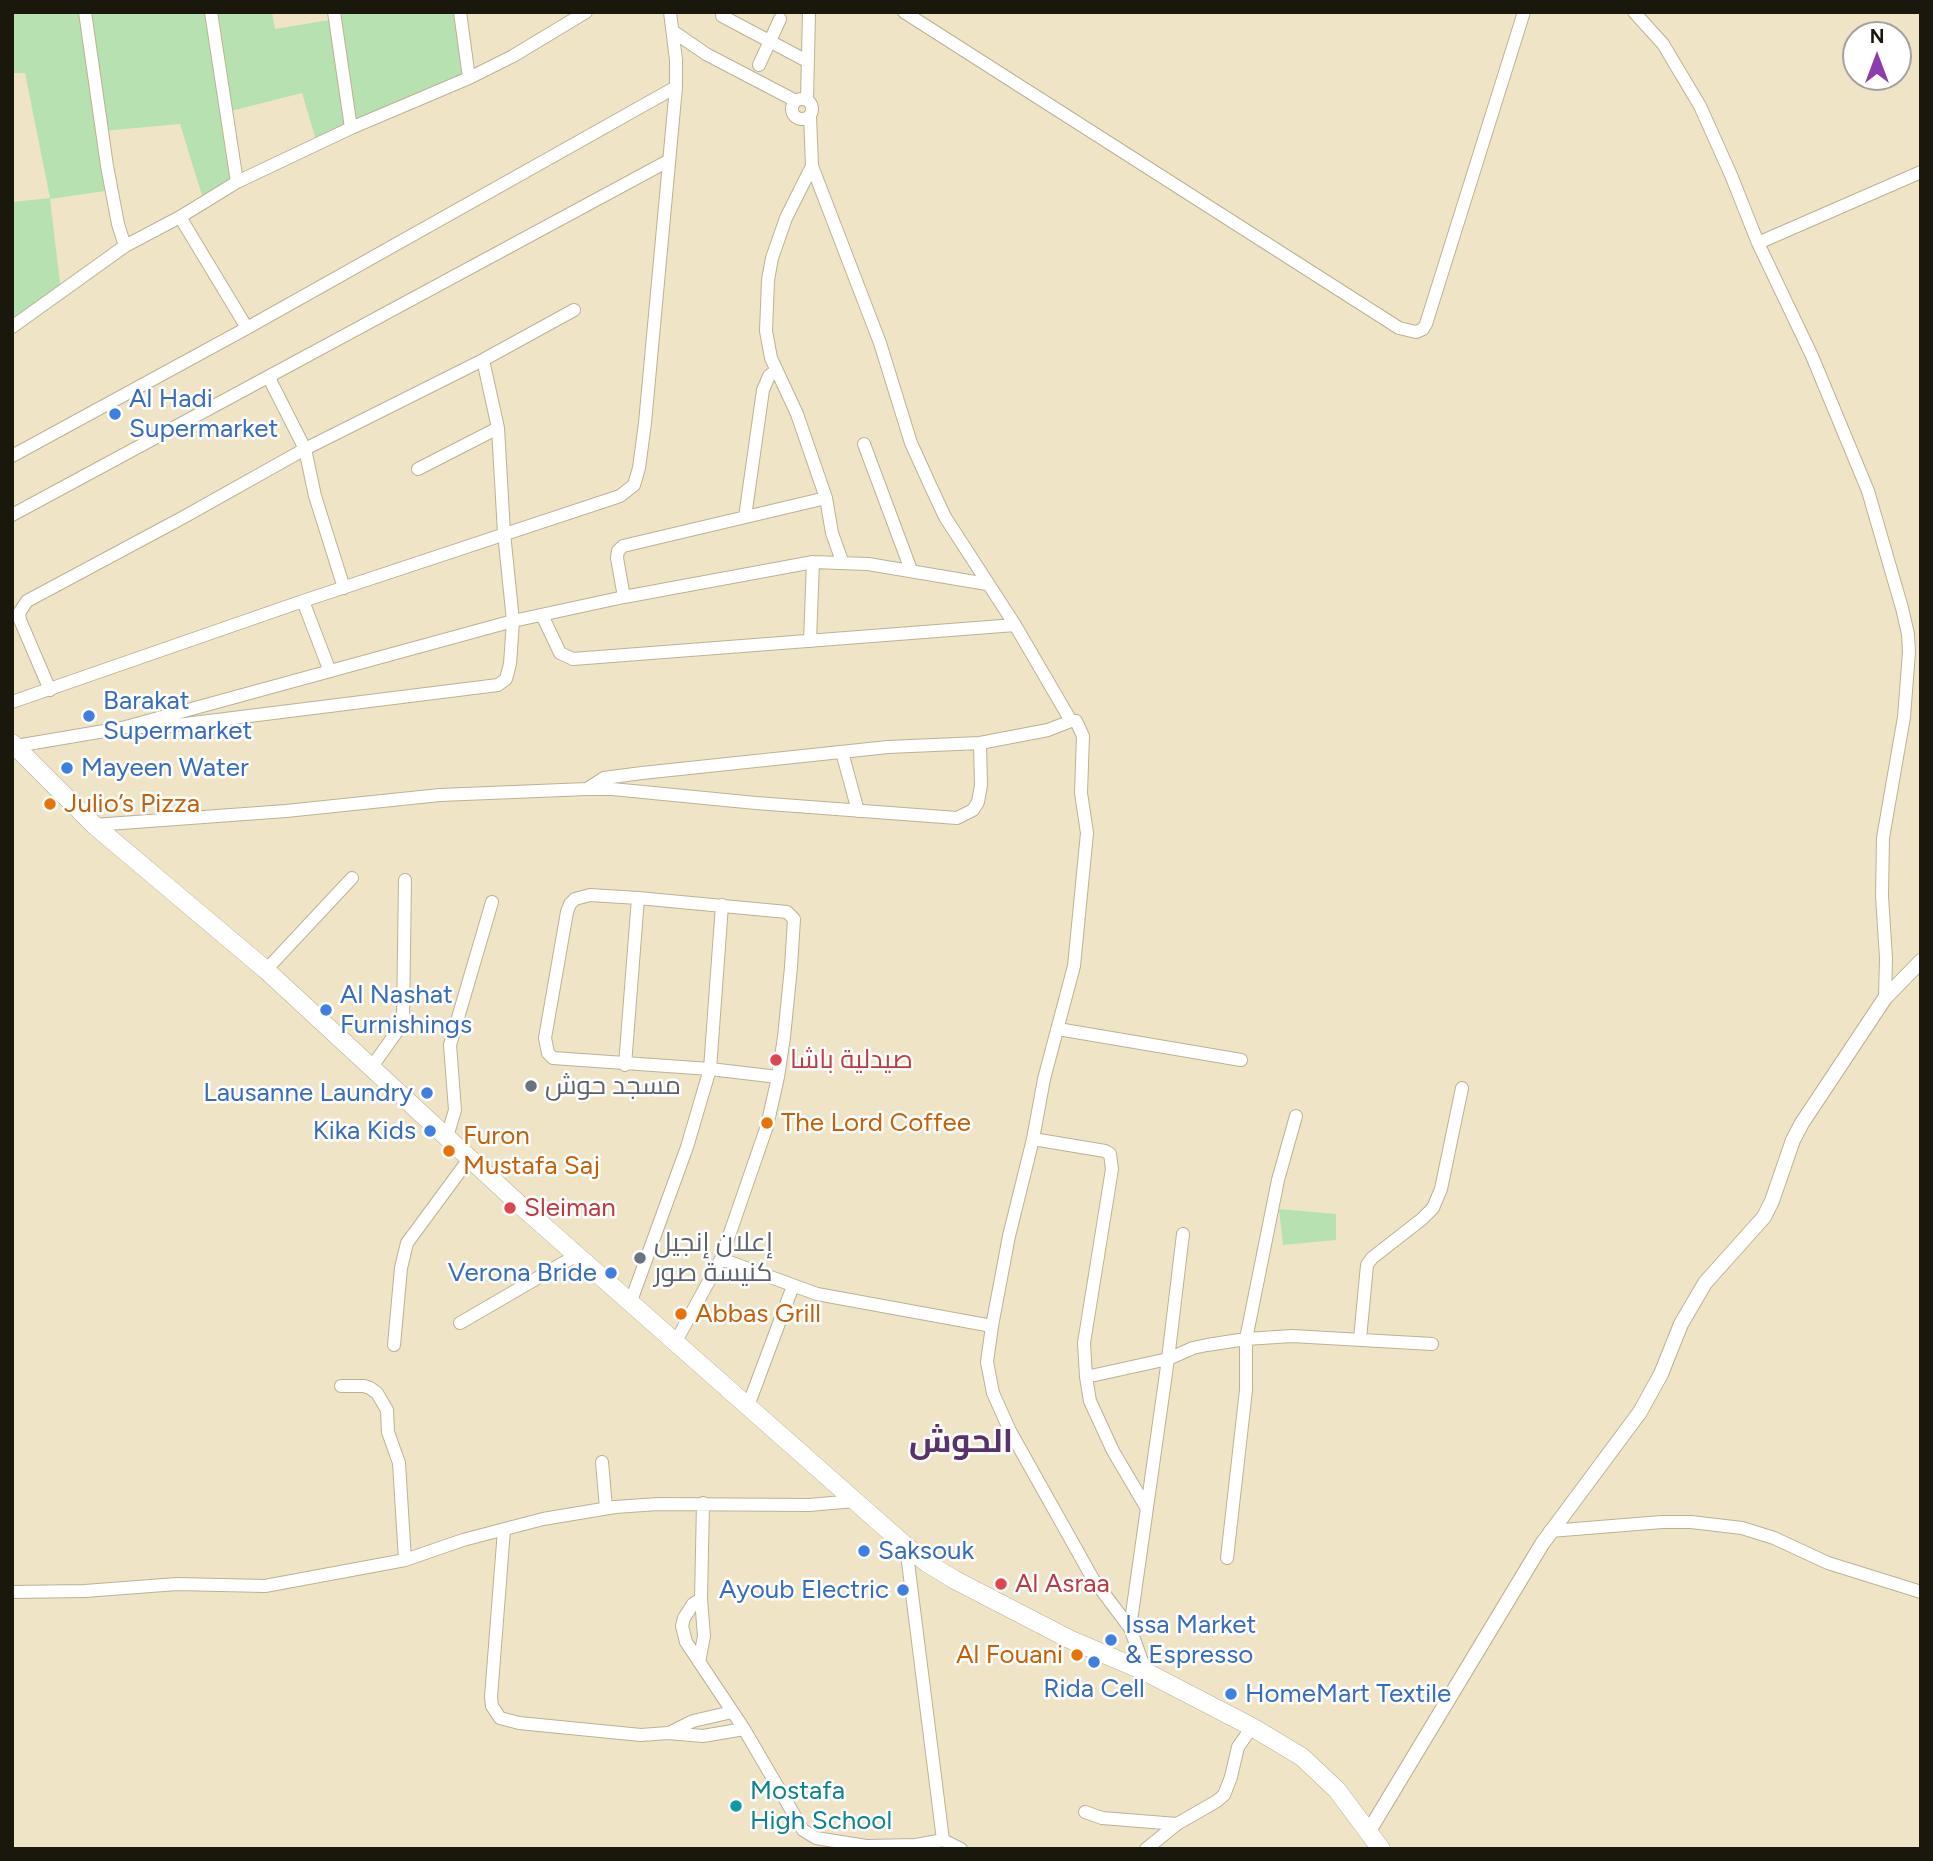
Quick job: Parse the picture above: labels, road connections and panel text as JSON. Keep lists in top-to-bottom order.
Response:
{
  "districts": ["الحوش"],
  "places": [
    "Al Hadi Supermarket",
    "Barakat Supermarket",
    "Mayeen Water",
    "Julio’s Pizza",
    "Al Nashat Furnishings",
    "صيدلية باشا",
    "مسجد حوش",
    "Lausanne Laundry",
    "The Lord Coffee",
    "Kika Kids",
    "Furon Mustafa Saj",
    "Sleiman",
    "إعلان إنجيل كنيسة صور",
    "Verona Bride",
    "Abbas Grill",
    "Saksouk",
    "Al Asraa",
    "Ayoub Electric",
    "Issa Market & Espresso",
    "Al Fouani",
    "Rida Cell",
    "HomeMart Textile",
    "Mostafa High School"
  ],
  "north": "top"
}
